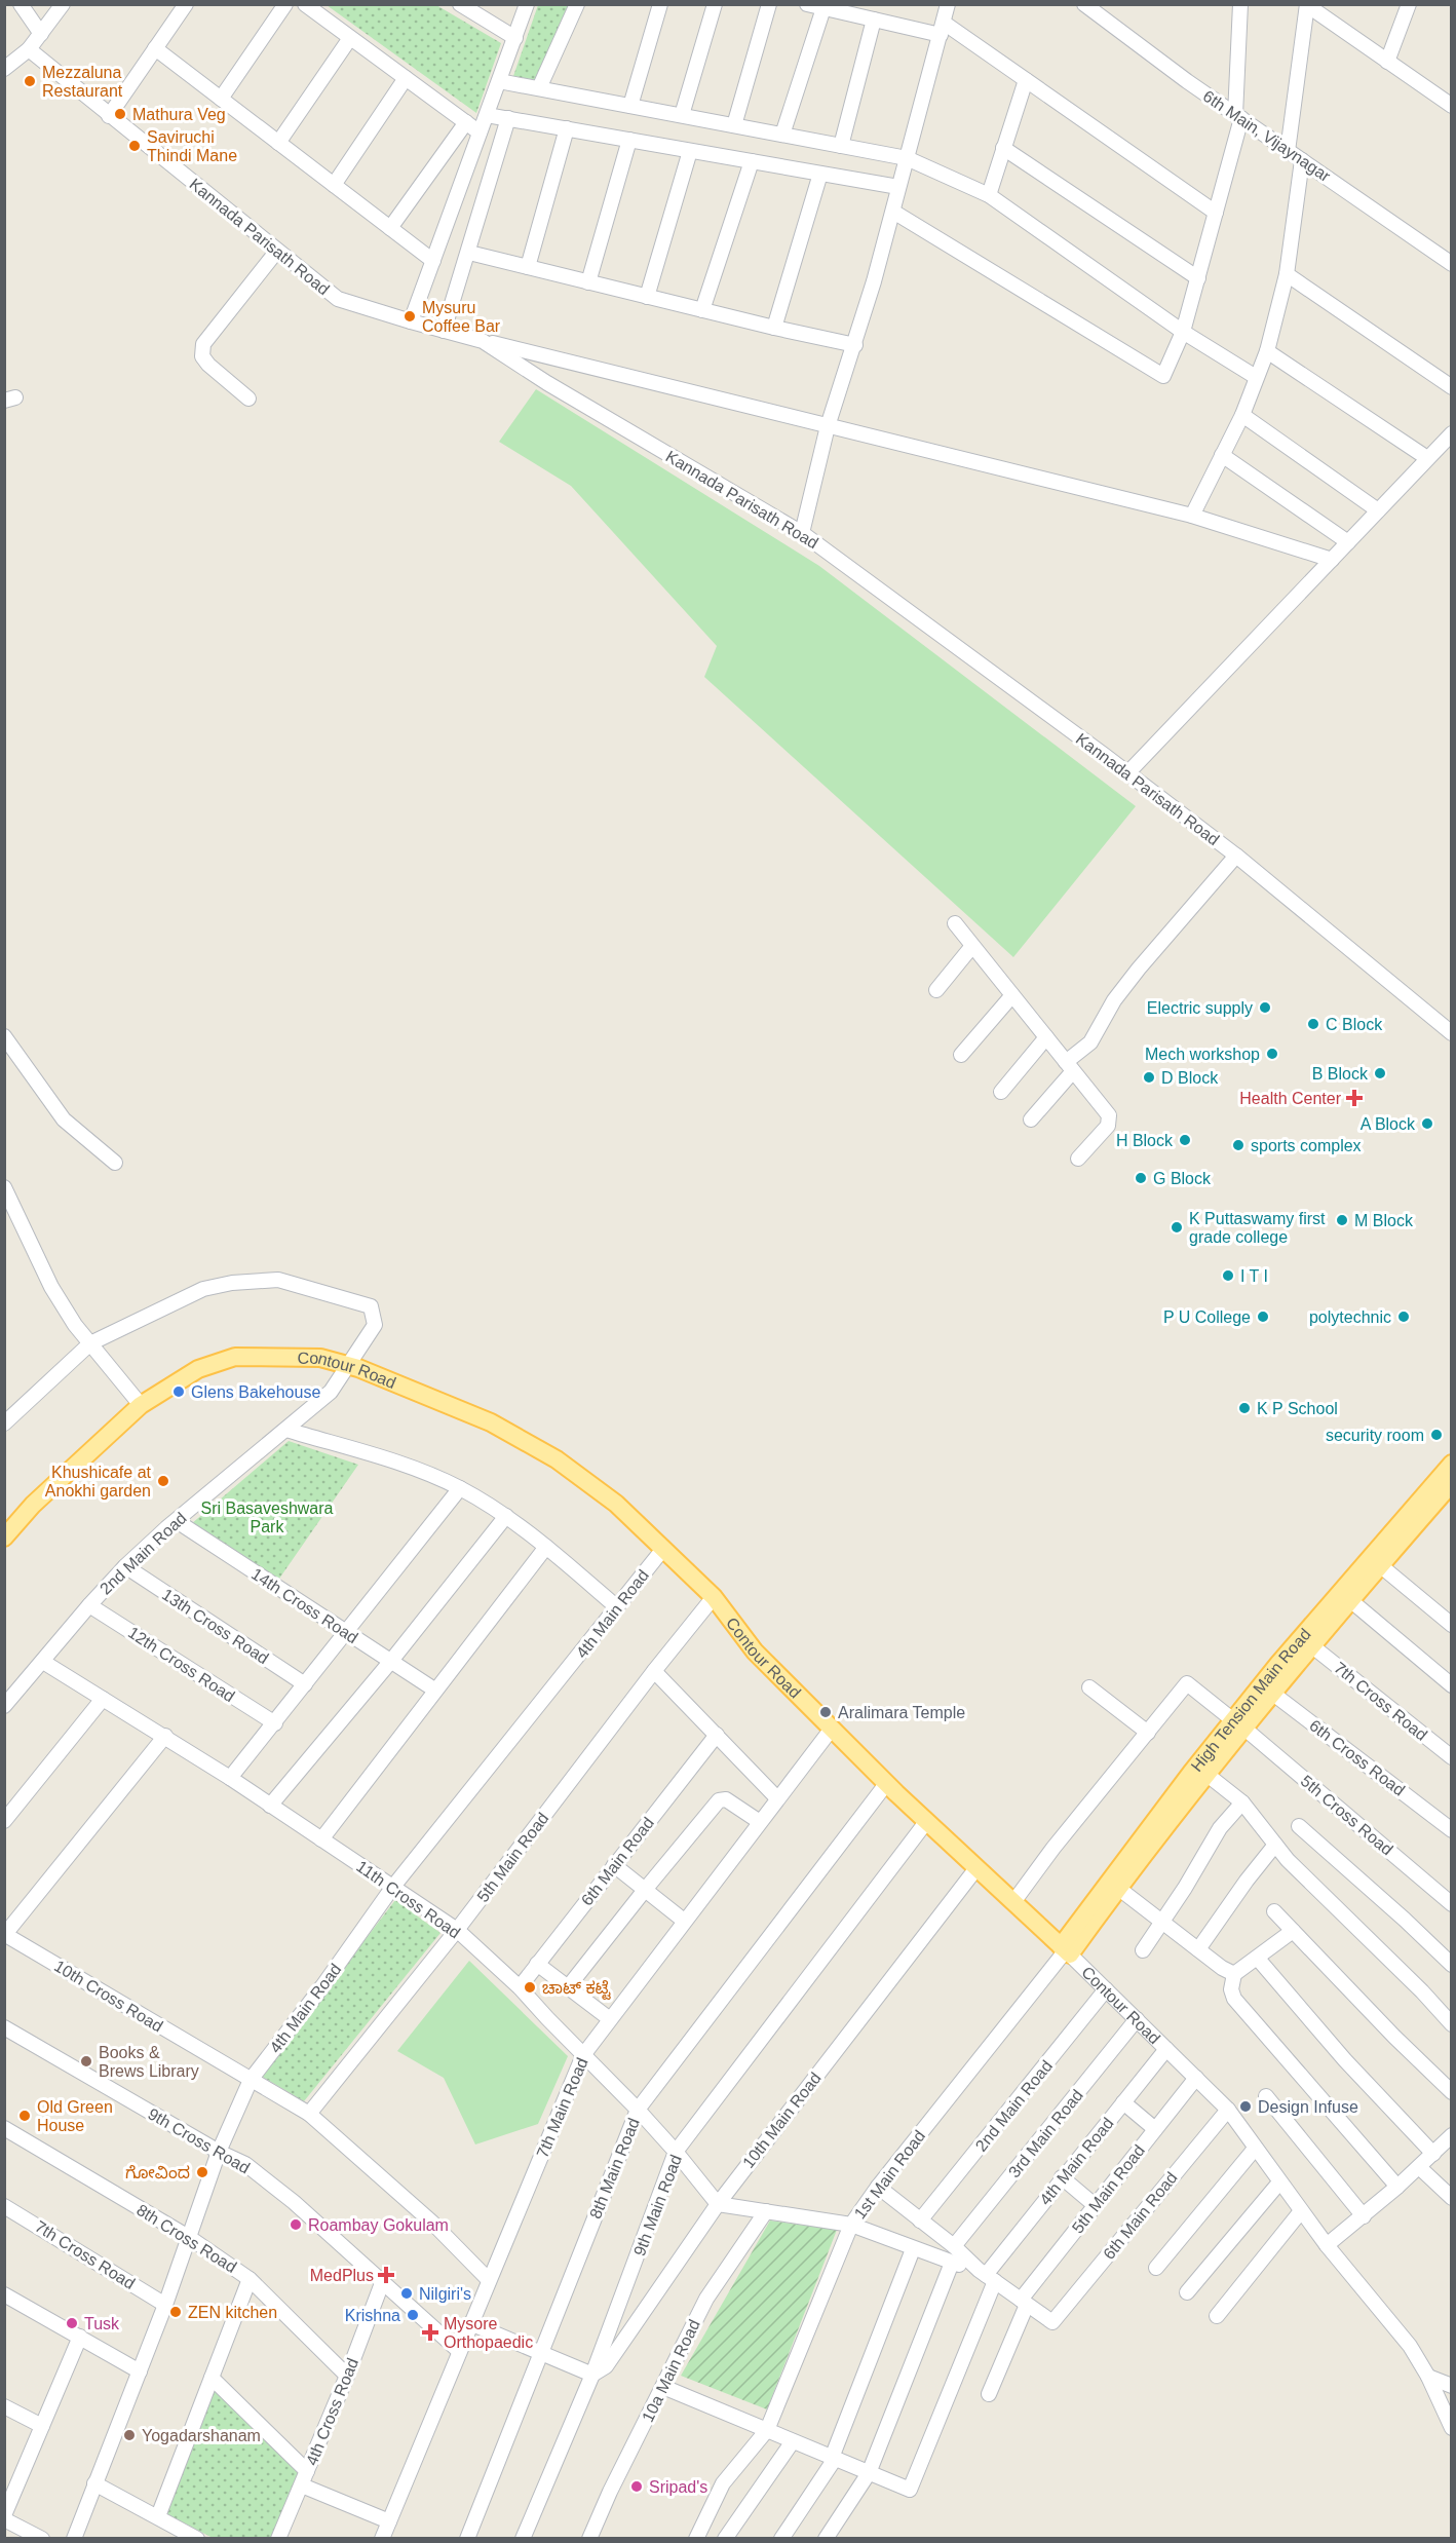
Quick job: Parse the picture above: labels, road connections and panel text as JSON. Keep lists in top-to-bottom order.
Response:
{
  "streets": {
    "main road": ["Contour Road", "High Tension Main Road"],
    "street": [
      "6th Main, Vijaynagar",
      "Kannada Parisath Road",
      "2nd Main Road",
      "14th Cross Road",
      "4th Main Road",
      "13th Cross Road",
      "12th Cross Road",
      "7th Cross Road",
      "6th Cross Road",
      "5th Cross Road",
      "5th Main Road",
      "6th Main Road",
      "11th Cross Road",
      "10th Cross Road",
      "7th Main Road",
      "10th Main Road",
      "3rd Main Road",
      "9th Cross Road",
      "8th Main Road",
      "1st Main Road",
      "9th Main Road",
      "8th Cross Road",
      "10a Main Road",
      "4th Cross Road"
    ]
  },
  "crossings": [
    ["Contour Road", "2nd Main Road"],
    ["Contour Road", "4th Main Road"],
    ["Contour Road", "High Tension Main Road"],
    ["Contour Road", "5th Main Road"],
    ["Contour Road", "6th Main Road"],
    ["Contour Road", "7th Main Road"],
    ["Contour Road", "10th Main Road"],
    ["Contour Road", "3rd Main Road"],
    ["Contour Road", "8th Main Road"],
    ["Contour Road", "1st Main Road"],
    ["Contour Road", "9th Main Road"],
    ["2nd Main Road", "14th Cross Road"],
    ["2nd Main Road", "13th Cross Road"],
    ["2nd Main Road", "12th Cross Road"],
    ["2nd Main Road", "11th Cross Road"],
    ["4th Main Road", "7th Cross Road"],
    ["4th Main Road", "11th Cross Road"],
    ["4th Main Road", "10th Cross Road"],
    ["4th Main Road", "9th Cross Road"],
    ["4th Main Road", "8th Cross Road"],
    ["High Tension Main Road", "6th Cross Road"],
    ["High Tension Main Road", "5th Cross Road"],
    ["High Tension Main Road", "1st Main Road"],
    ["5th Main Road", "6th Main Road"],
    ["5th Main Road", "11th Cross Road"],
    ["5th Main Road", "10th Cross Road"],
    ["6th Main Road", "11th Cross Road"],
    ["11th Cross Road", "7th Main Road"],
    ["11th Cross Road", "10th Main Road"],
    ["11th Cross Road", "8th Main Road"],
    ["11th Cross Road", "9th Main Road"],
    ["10th Cross Road", "7th Main Road"],
    ["7th Main Road", "9th Cross Road"],
    ["10th Main Road", "9th Main Road"],
    ["9th Cross Road", "4th Cross Road"],
    ["8th Cross Road", "4th Cross Road"]
  ],
  "parks": ["Sri Basaveshwara Park"],
  "places": {
    "other": [
      "Mezzaluna Restaurant",
      "Mathura Veg",
      "Saviruchi Thindi Mane",
      "Mysuru Coffee Bar",
      "Electric supply",
      "C Block",
      "Mech workshop",
      "B Block",
      "D Block",
      "A Block",
      "H Block",
      "sports complex",
      "G Block",
      "M Block",
      "K Puttaswamy first grade college",
      "I T I",
      "P U College",
      "polytechnic",
      "Glens Bakehouse",
      "K P School",
      "security room",
      "Khushicafe at Anokhi garden",
      "Aralimara Temple",
      "ಚಾಟ್ ಕಟ್ಟೆ",
      "Books & Brews Library",
      "Design Infuse",
      "Old Green House",
      "ಗೋವಿಂದ",
      "Roambay Gokulam",
      "Nilgiri's",
      "ZEN kitchen",
      "Krishna",
      "Tusk",
      "Yogadarshanam",
      "Sripad's"
    ],
    "health": ["Health Center", "MedPlus", "Mysore Orthopaedic"]
  }
}
